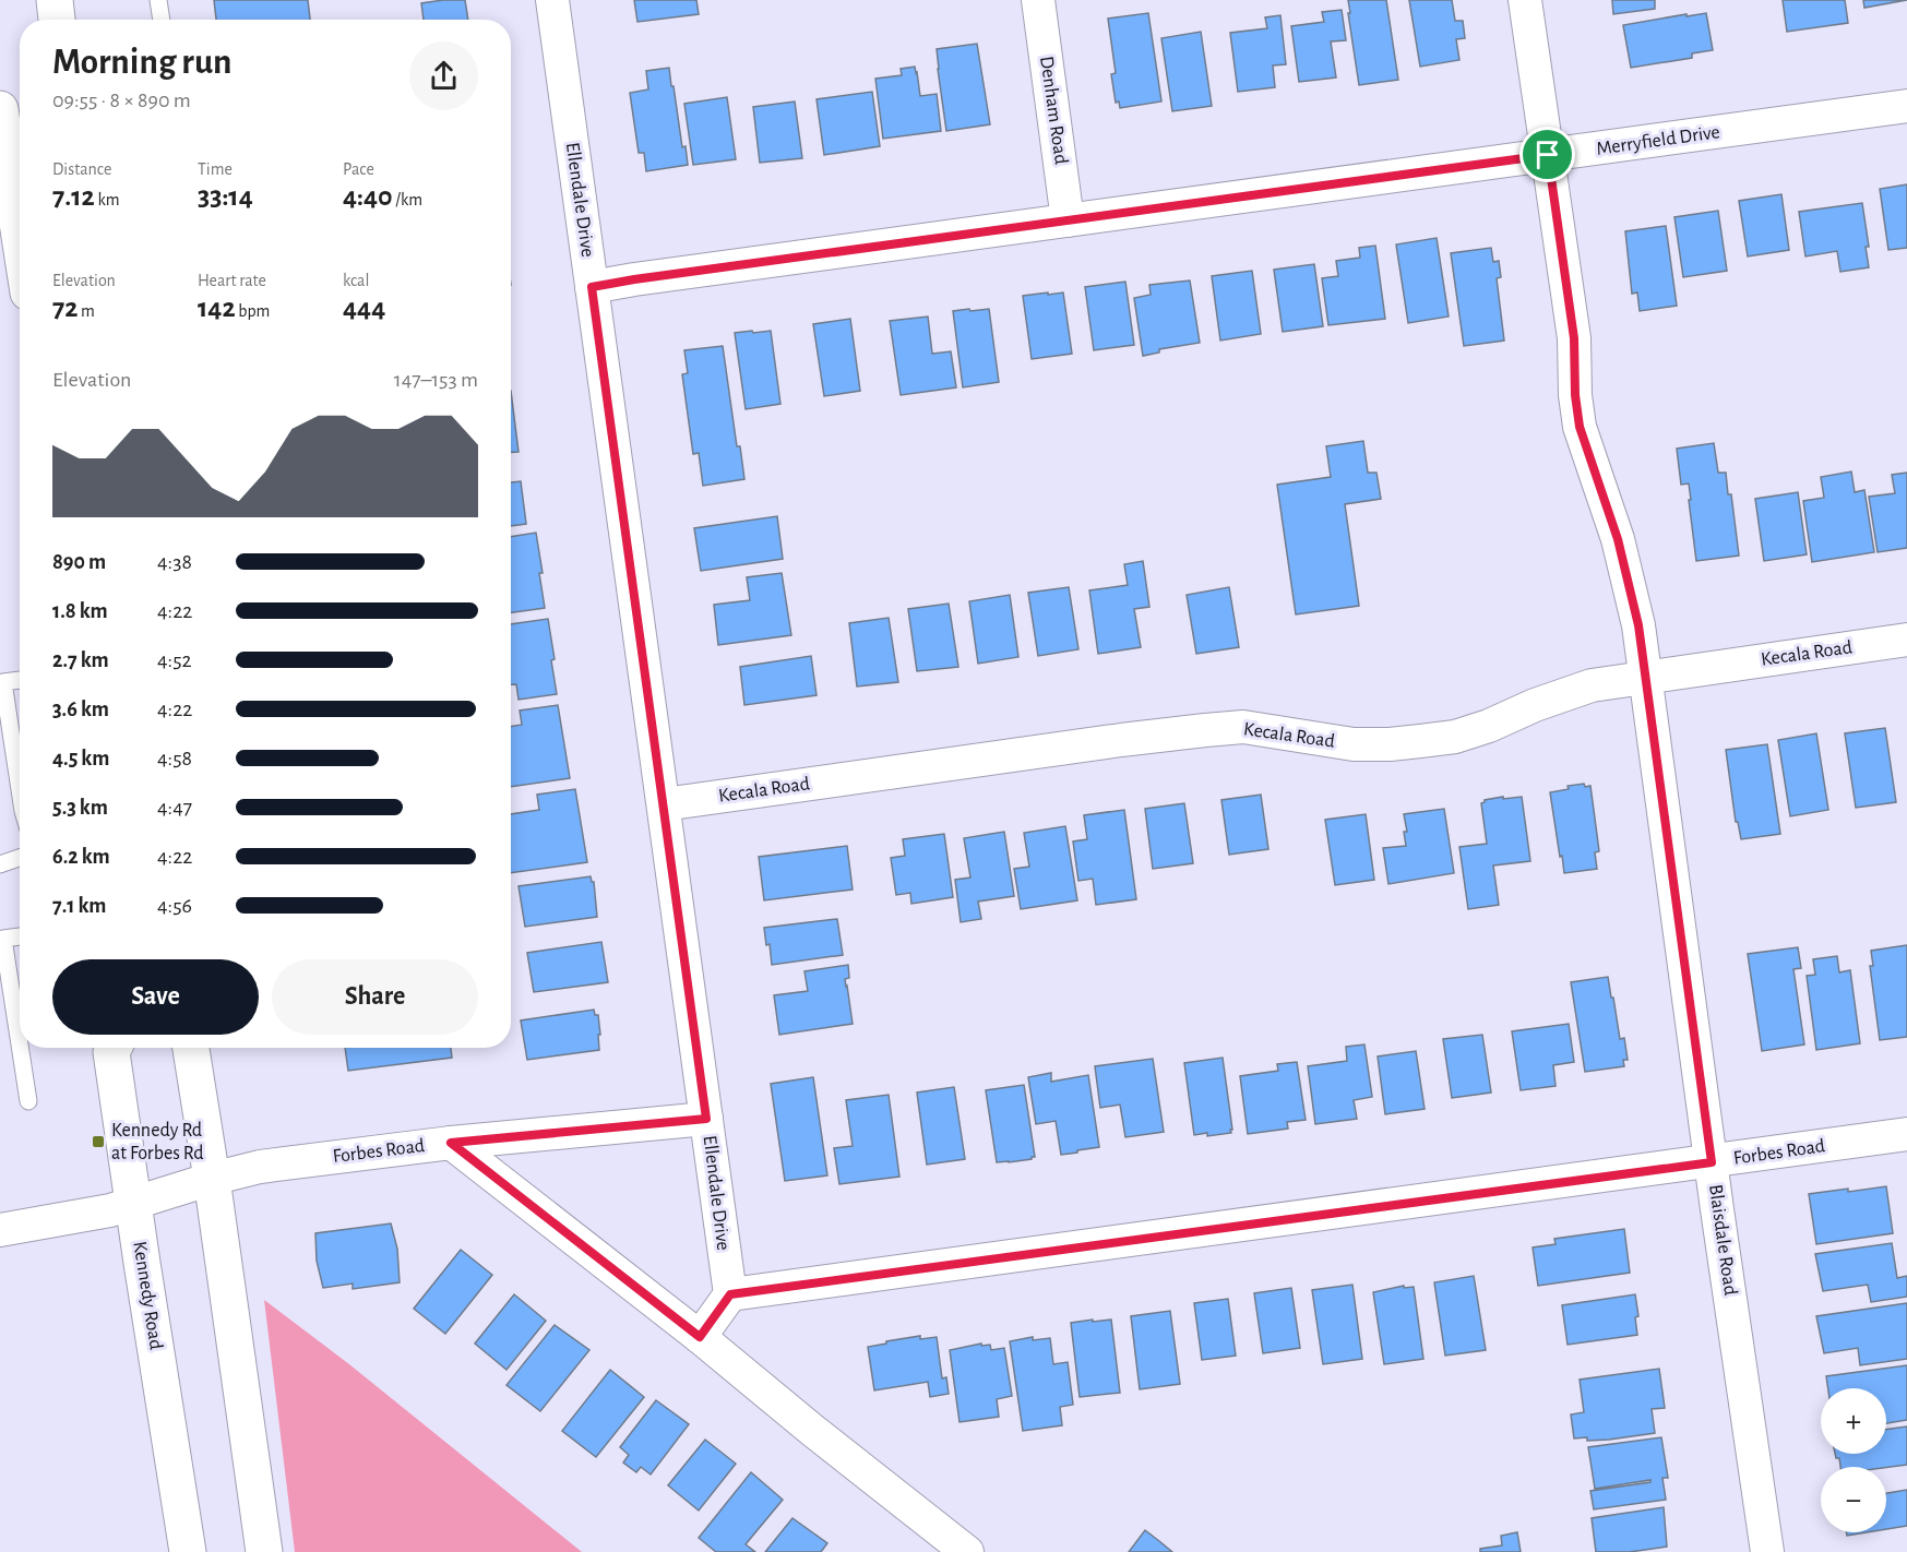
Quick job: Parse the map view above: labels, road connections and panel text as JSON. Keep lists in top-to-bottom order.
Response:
{
  "streets": {
    "main road": ["Kennedy Road"],
    "street": [
      "Denham Road",
      "Merryfield Drive",
      "Ellendale Drive",
      "Kecala Road",
      "Forbes Road",
      "Blaisdale Road"
    ]
  },
  "crossings": [
    ["Denham Road", "Merryfield Drive"],
    ["Merryfield Drive", "Ellendale Drive"],
    ["Merryfield Drive", "Blaisdale Road"],
    ["Ellendale Drive", "Kecala Road"],
    ["Ellendale Drive", "Forbes Road"],
    ["Kecala Road", "Blaisdale Road"],
    ["Forbes Road", "Blaisdale Road"],
    ["Forbes Road", "Kennedy Road"]
  ],
  "places": {
    "transit": ["Kennedy Rd at Forbes Rd"]
  },
  "page": {
    "heading": ["Morning run", "09:55 · 8 × 890 m"],
    "stats": [
      ["Distance", "7.12 km"],
      ["Time", "33:14"],
      ["Pace", "4:40 /km"],
      ["Elevation", "72 m"],
      ["Heart rate", "142 bpm"],
      ["kcal", "444"]
    ],
    "chart": ["Elevation", "147–153 m"],
    "list": [
      {
        "name": "890 m",
        "note": "4:38"
      },
      {
        "name": "1.8 km",
        "note": "4:22"
      },
      {
        "name": "2.7 km",
        "note": "4:52"
      },
      {
        "name": "3.6 km",
        "note": "4:22"
      },
      {
        "name": "4.5 km",
        "note": "4:58"
      },
      {
        "name": "5.3 km",
        "note": "4:47"
      },
      {
        "name": "6.2 km",
        "note": "4:22"
      },
      {
        "name": "7.1 km",
        "note": "4:56"
      }
    ],
    "buttons": ["Save", "Share"],
    "map_buttons": ["+", "−"]
  }
}
